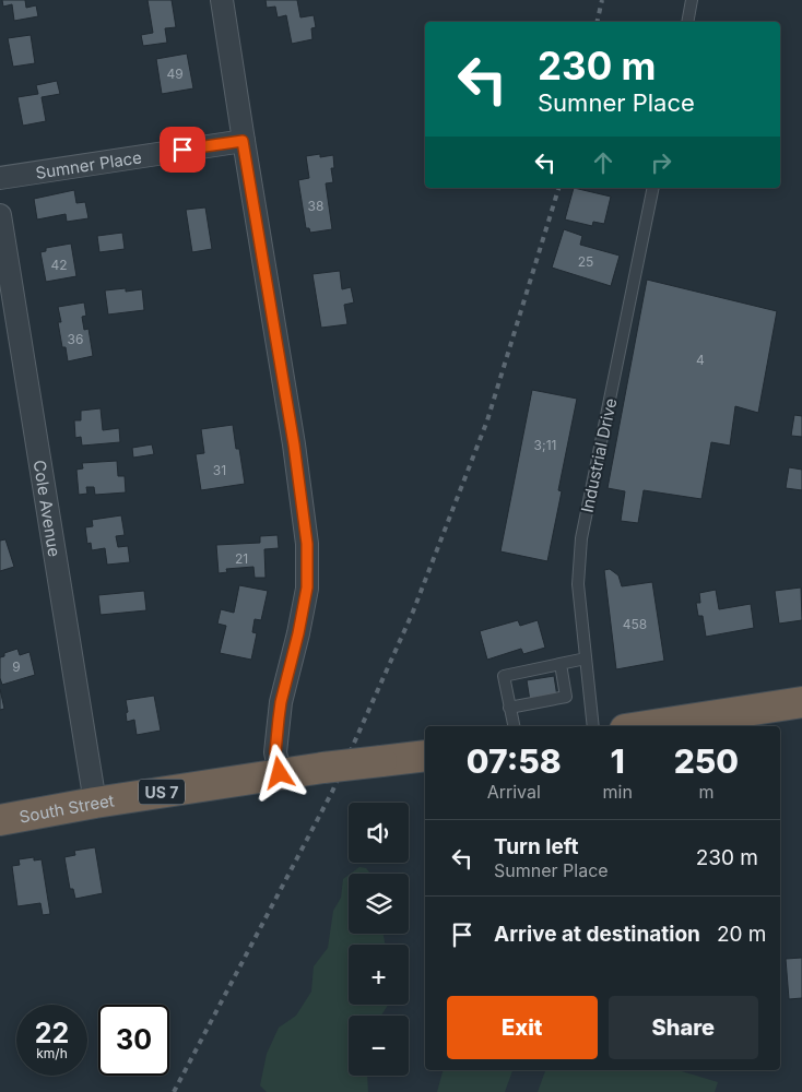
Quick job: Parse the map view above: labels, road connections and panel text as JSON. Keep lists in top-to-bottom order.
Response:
{
  "streets": {
    "highway": ["US 7", "South Street"],
    "street": ["Sumner Place", "Cole Avenue"],
    "lane": ["Industrial Drive"]
  },
  "crossings": [
    ["Cole Avenue", "South Street"]
  ],
  "house_numbers": [
    "49",
    "38",
    "25",
    "42",
    "36",
    "4",
    "3;11",
    "31",
    "21",
    "458",
    "9"
  ],
  "page": {
    "turn": ["230 m", "Sumner Place"],
    "eta": [
      "07:58",
      "Arrival",
      "1",
      "min",
      "250",
      "m"
    ],
    "map_buttons": ["+", "−"],
    "list": [
      {
        "name": "Turn left",
        "note": "Sumner Place",
        "value": "230 m"
      },
      {
        "name": "Arrive at destination",
        "value": "20 m"
      }
    ],
    "buttons": ["Exit", "Share"],
    "speed": "22 km/h",
    "limit": "30"
  }
}
